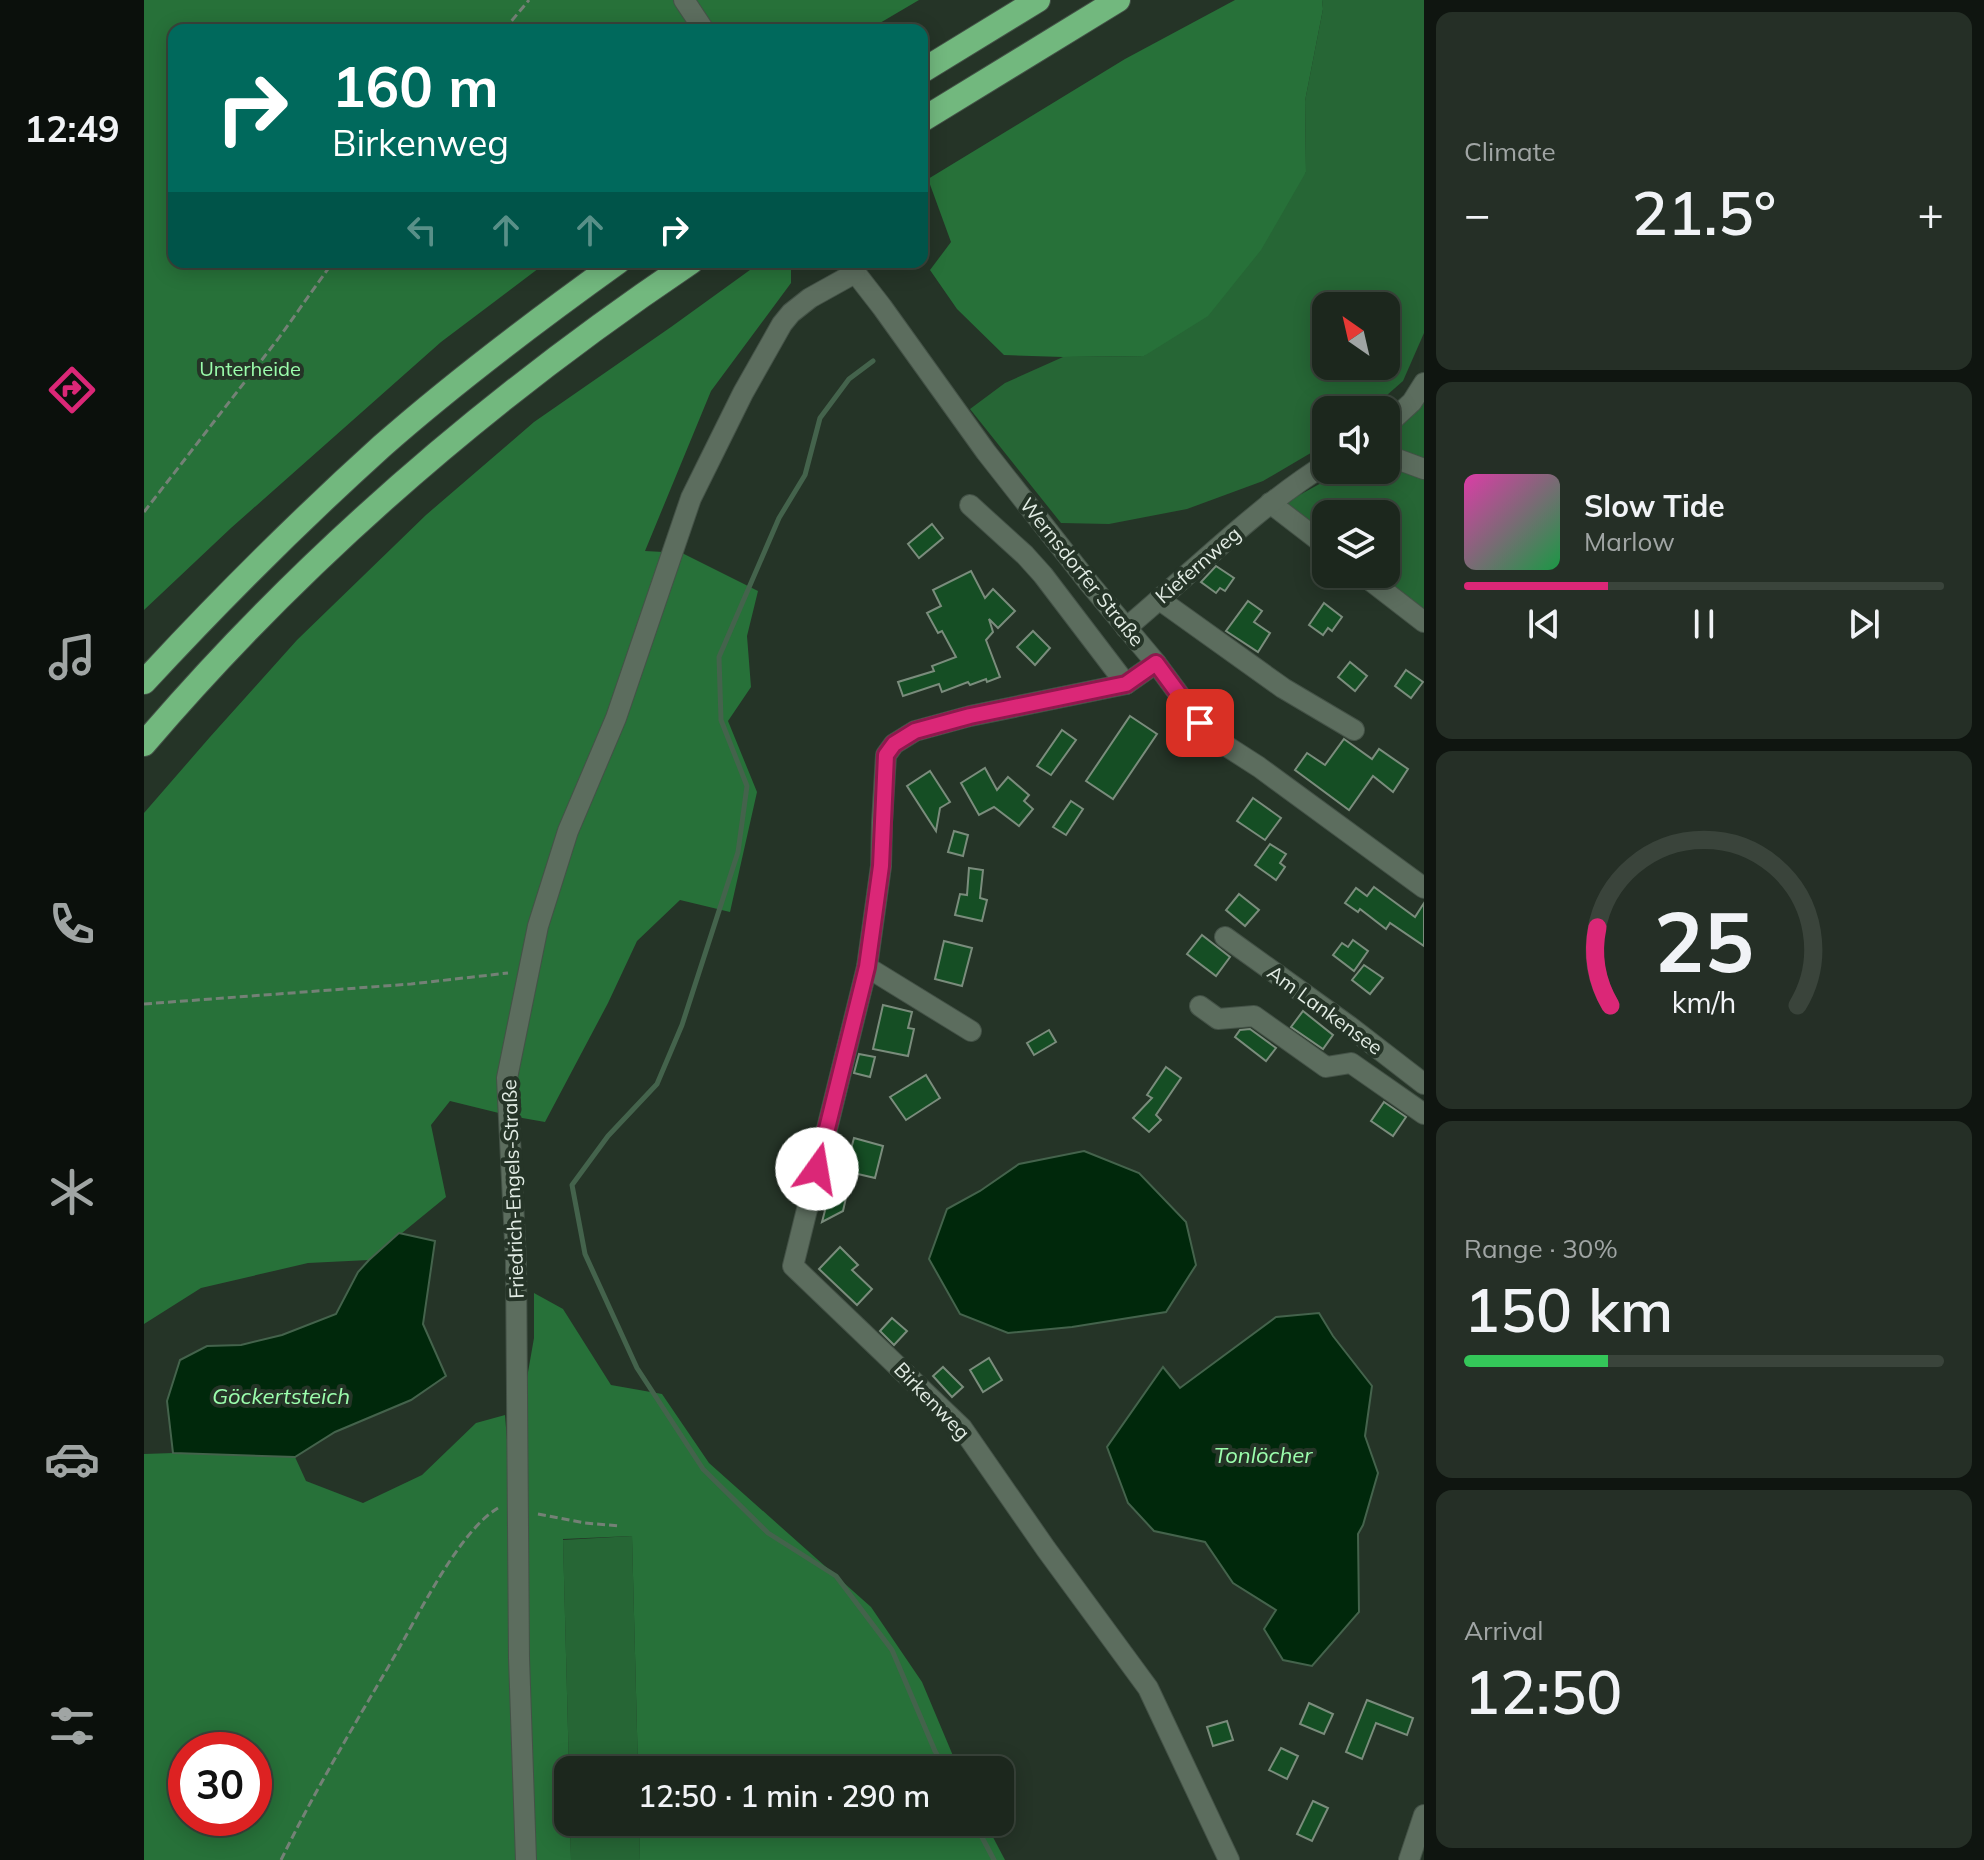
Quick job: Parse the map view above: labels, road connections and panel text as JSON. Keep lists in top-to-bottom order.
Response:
{
  "streets": {
    "street": [
      "Kiefernweg",
      "Wernsdorfer Straße",
      "Am Lankensee",
      "Friedrich-Engels-Straße",
      "Birkenweg"
    ]
  },
  "crossings": [
    ["Kiefernweg", "Wernsdorfer Straße"],
    ["Wernsdorfer Straße", "Friedrich-Engels-Straße"],
    ["Wernsdorfer Straße", "Birkenweg"]
  ],
  "water": ["Göckertsteich", "Tonlöcher"],
  "parks": ["Unterheide"],
  "north": "top left",
  "page": {
    "tabs": "12:49",
    "tile": [
      "Climate",
      ["Range · 30%", "150 km"],
      ["Arrival", "12:50"]
    ],
    "turn": ["160 m", "Birkenweg"],
    "heat": ["−", "21.5°", "+"],
    "song": ["Slow Tide", "Marlow"],
    "limit": "30",
    "trip": "12:50 · 1 min · 290 m",
    "gauge": ["25", "km/h"]
  }
}
